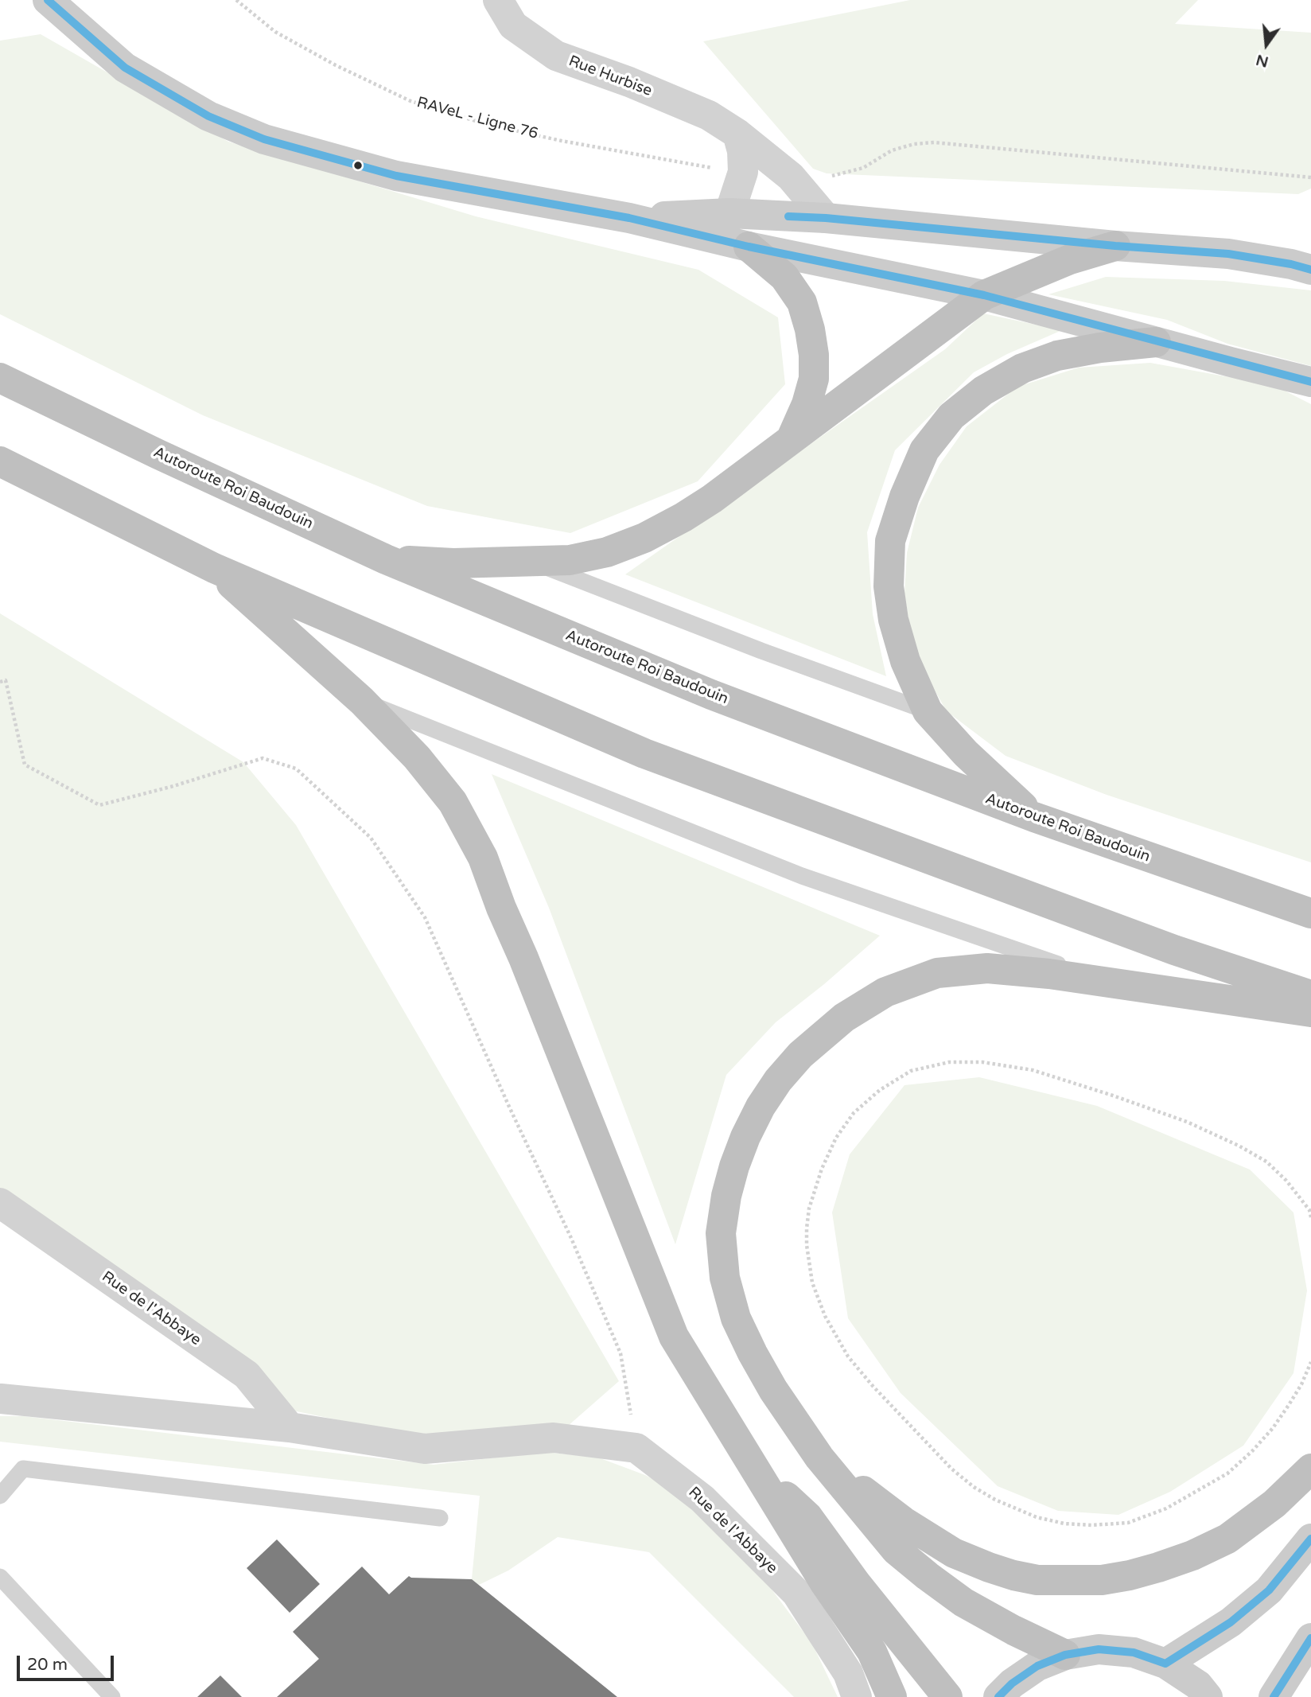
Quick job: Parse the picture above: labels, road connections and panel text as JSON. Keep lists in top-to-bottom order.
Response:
{
  "streets": {
    "highway": ["Autoroute Roi Baudouin"],
    "street": ["Rue Hurbise", "Rue de l'Abbaye"],
    "path": ["RAVeL - Ligne 76"]
  },
  "scale_bar": "20 m",
  "north": "bottom"
}
